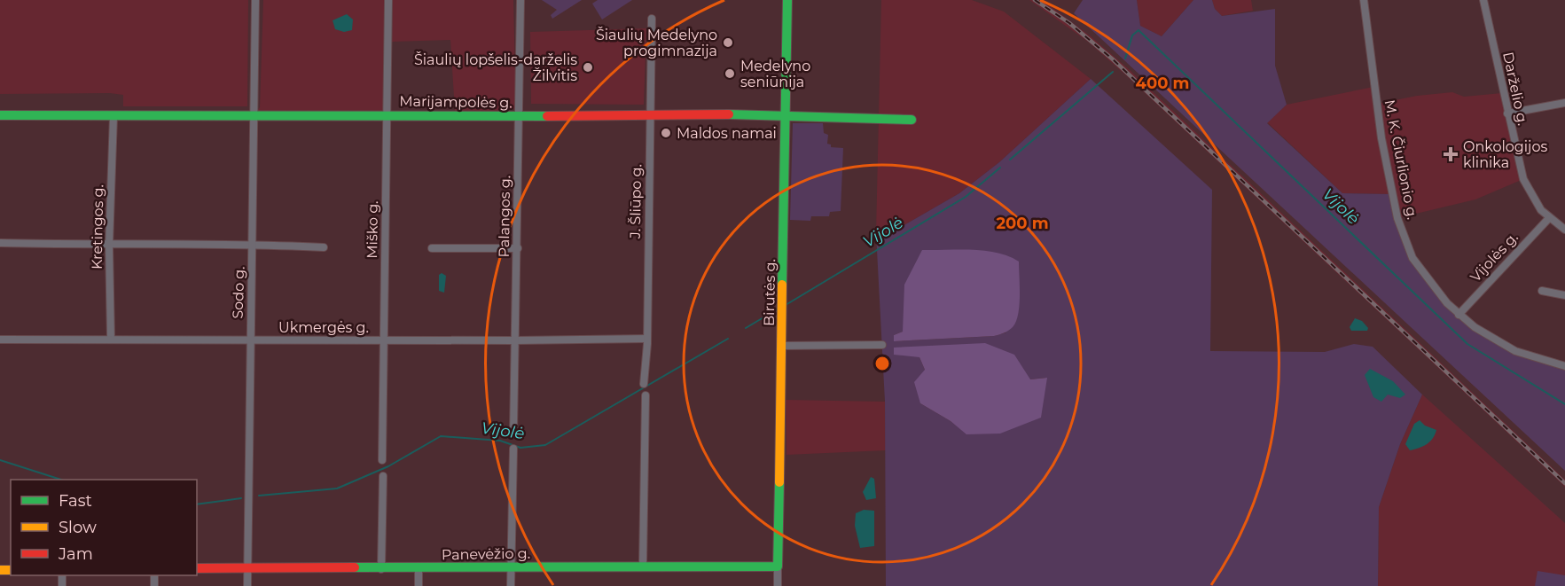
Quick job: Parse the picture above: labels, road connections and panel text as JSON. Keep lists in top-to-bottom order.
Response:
{
  "streets": {
    "street": [
      "Darželio g.",
      "Marijampolės g.",
      "M. K. Čiurlionio g.",
      "J. Šliūpo g.",
      "Palangos g.",
      "Kretingos g.",
      "Miško g.",
      "Vijolės g.",
      "Sodo g.",
      "Birutės g.",
      "Ukmergės g.",
      "Panevėžio g."
    ]
  },
  "crossings": [
    ["Darželio g.", "Vijolės g."],
    ["Marijampolės g.", "J. Šliūpo g."],
    ["Marijampolės g.", "Palangos g."],
    ["Marijampolės g.", "Kretingos g."],
    ["Marijampolės g.", "Miško g."],
    ["Marijampolės g.", "Sodo g."],
    ["Marijampolės g.", "Birutės g."],
    ["M. K. Čiurlionio g.", "Vijolės g."],
    ["J. Šliūpo g.", "Ukmergės g."],
    ["Palangos g.", "Ukmergės g."],
    ["Kretingos g.", "Ukmergės g."],
    ["Miško g.", "Ukmergės g."],
    ["Sodo g.", "Ukmergės g."],
    ["Sodo g.", "Panevėžio g."],
    ["Birutės g.", "Panevėžio g."]
  ],
  "water": ["Vijolė"],
  "places": {
    "other": [
      "Šiaulių Medelyno progimnazija",
      "Šiaulių lopšelis-darželis Žilvitis",
      "Medelyno seniūnija",
      "Maldos namai"
    ],
    "health": ["Onkologijos klinika"]
  },
  "legend": ["Fast", "Slow", "Jam"],
  "rings": ["400 m", "200 m"]
}
